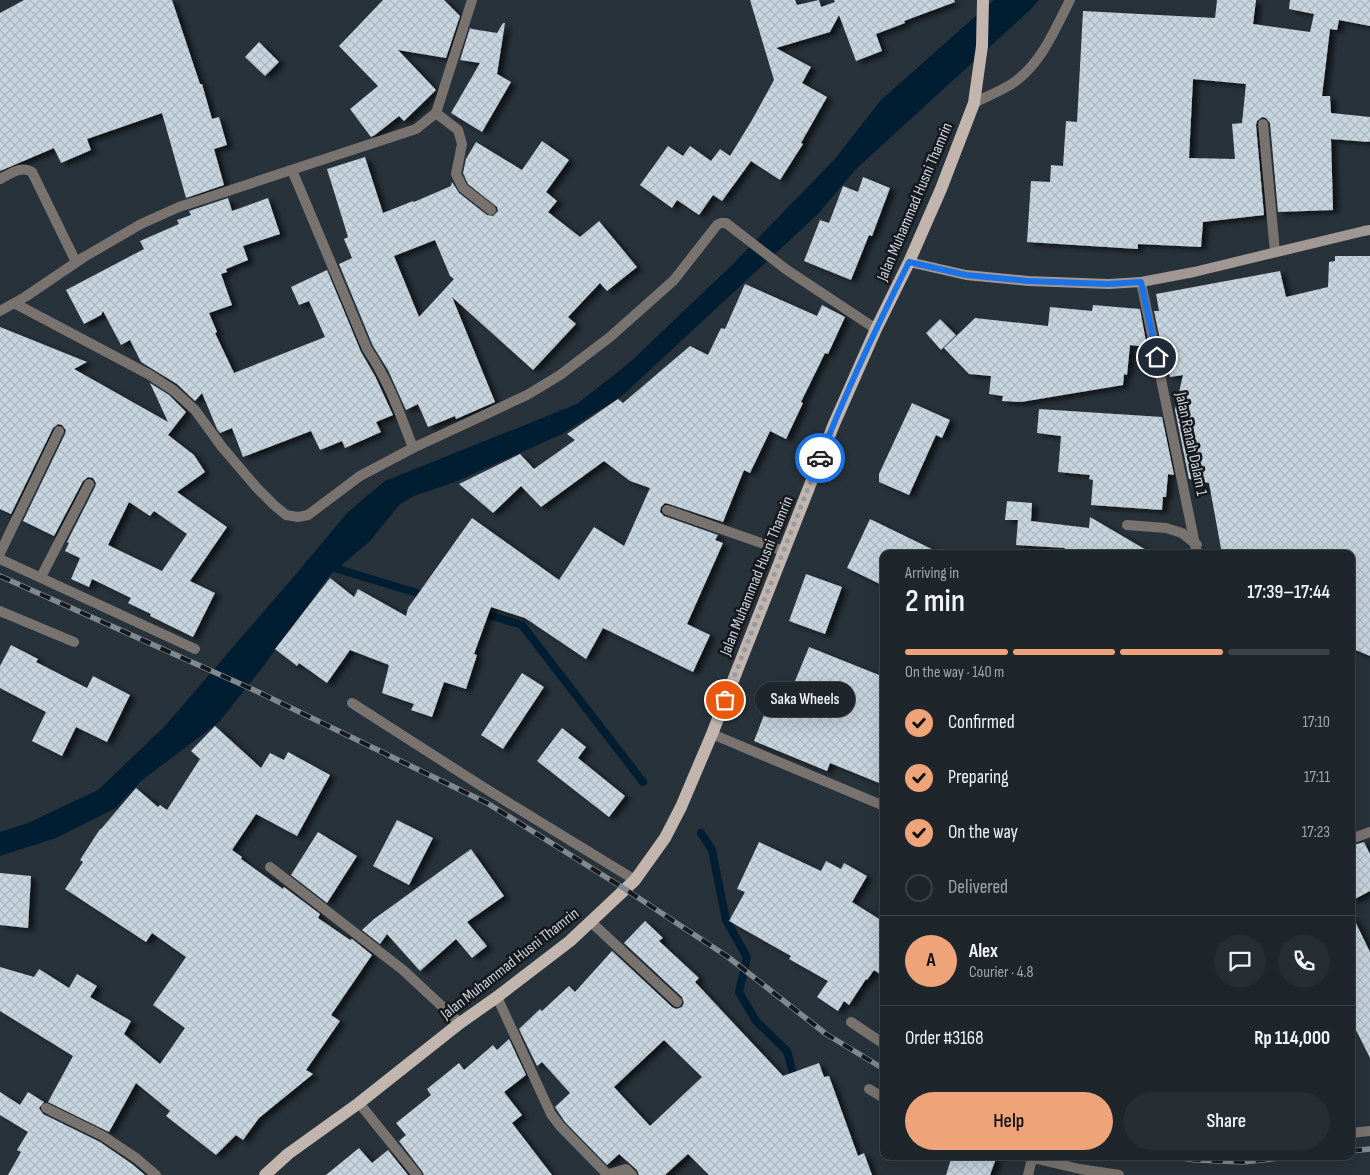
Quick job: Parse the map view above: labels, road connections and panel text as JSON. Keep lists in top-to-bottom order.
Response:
{
  "streets": {
    "main road": ["Jalan Muhammad Husni Thamrin"],
    "street": ["Jalan Ranah Dalam 1"]
  },
  "places": ["Saka Wheels"],
  "page": {
    "heading": ["2 min", "Arriving in", "17:39–17:44"],
    "panel": [
      "Alex",
      "Courier · 4.8",
      "Order #3168",
      "Rp 114,000"
    ],
    "bar": "On the way · 140 m",
    "bubble": "Saka Wheels",
    "list": [
      ["Confirmed", "17:10"],
      ["Preparing", "17:11"],
      ["On the way", "17:23"],
      "Delivered"
    ],
    "round": "A",
    "buttons": ["Help", "Share"]
  }
}
